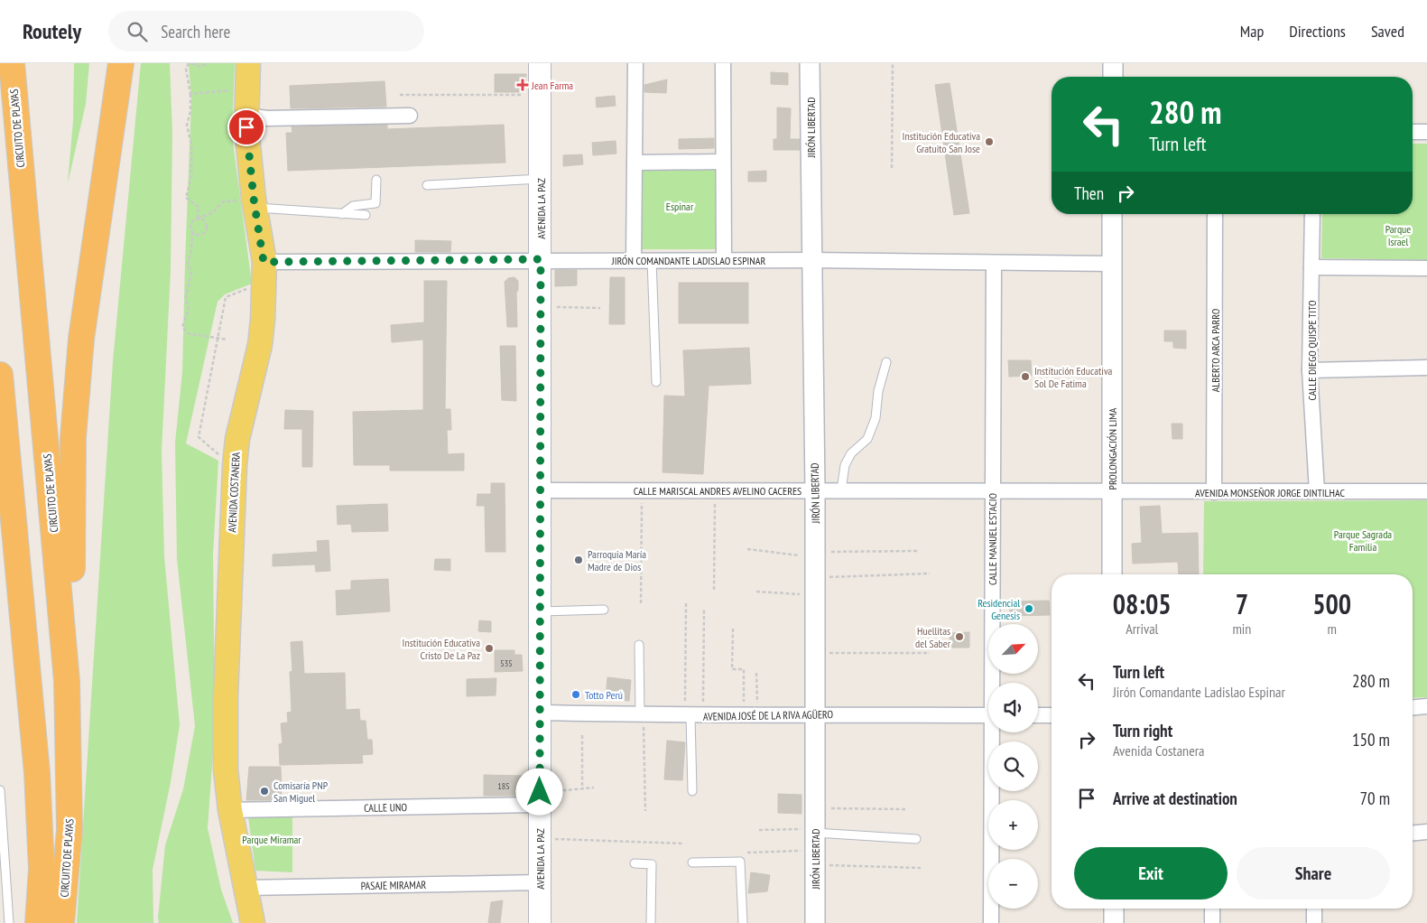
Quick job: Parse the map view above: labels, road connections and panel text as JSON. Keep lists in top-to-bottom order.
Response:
{
  "streets": {
    "highway": ["CIRCUITO DE PLAYAS"],
    "main road": ["AVENIDA LA PAZ", "AVENIDA COSTANERA"],
    "street": [
      "JIRÓN LIBERTAD",
      "JIRÓN COMANDANTE LADISLAO ESPINAR",
      "ALBERTO ARCA PARRO",
      "CALLE DIEGO QUISPE TITO",
      "PROLONGACIÓN LIMA",
      "CALLE MARISCAL ANDRES AVELINO CACERES",
      "AVENIDA MONSEÑOR JORGE DINTILHAC",
      "CALLE MANUEL ESTACIO",
      "AVENIDA JOSÉ DE LA RIVA AGÜERO",
      "CALLE UNO",
      "PASAJE MIRAMAR"
    ]
  },
  "crossings": [
    ["JIRÓN LIBERTAD", "JIRÓN COMANDANTE LADISLAO ESPINAR"],
    ["JIRÓN LIBERTAD", "CALLE MARISCAL ANDRES AVELINO CACERES"],
    ["JIRÓN LIBERTAD", "AVENIDA JOSÉ DE LA RIVA AGÜERO"],
    ["AVENIDA LA PAZ", "JIRÓN COMANDANTE LADISLAO ESPINAR"],
    ["AVENIDA LA PAZ", "CALLE MARISCAL ANDRES AVELINO CACERES"],
    ["AVENIDA LA PAZ", "AVENIDA JOSÉ DE LA RIVA AGÜERO"],
    ["AVENIDA LA PAZ", "CALLE UNO"],
    ["AVENIDA LA PAZ", "PASAJE MIRAMAR"],
    ["JIRÓN COMANDANTE LADISLAO ESPINAR", "PROLONGACIÓN LIMA"],
    ["JIRÓN COMANDANTE LADISLAO ESPINAR", "AVENIDA COSTANERA"],
    ["JIRÓN COMANDANTE LADISLAO ESPINAR", "CALLE MANUEL ESTACIO"],
    ["ALBERTO ARCA PARRO", "AVENIDA MONSEÑOR JORGE DINTILHAC"],
    ["CALLE DIEGO QUISPE TITO", "AVENIDA MONSEÑOR JORGE DINTILHAC"],
    ["PROLONGACIÓN LIMA", "CALLE MARISCAL ANDRES AVELINO CACERES"],
    ["PROLONGACIÓN LIMA", "AVENIDA MONSEÑOR JORGE DINTILHAC"],
    ["CALLE MARISCAL ANDRES AVELINO CACERES", "AVENIDA MONSEÑOR JORGE DINTILHAC"],
    ["CALLE MARISCAL ANDRES AVELINO CACERES", "CALLE MANUEL ESTACIO"],
    ["AVENIDA COSTANERA", "CALLE UNO"],
    ["AVENIDA COSTANERA", "PASAJE MIRAMAR"]
  ],
  "parks": [
    "Espinar",
    "Parque Israel",
    "Parque Sagrada Familia",
    "Parque Miramar"
  ],
  "places": {
    "health": ["Jean Farma"],
    "other": [
      "Institución Educativa Gratuito San Jose",
      "Institución Educativa Sol De Fatima",
      "Parroquia María Madre de Dios",
      "Residencial Genesis",
      "Huellitas del Saber",
      "Institución Educativa Cristo De La Paz",
      "Totto Perú",
      "Comisaría PNP San Miguel"
    ]
  },
  "house_numbers": ["535", "185"],
  "north": "top right",
  "page": {
    "header": "Routely",
    "search": "Search here",
    "nav": ["Map", "Directions", "Saved"],
    "turn": ["280 m", "Turn left"],
    "then": "Then",
    "eta": [
      "08:05",
      "Arrival",
      "7",
      "min",
      "500",
      "m"
    ],
    "map_buttons": ["+", "−"],
    "list": [
      {
        "name": "Turn left",
        "note": "Jirón Comandante Ladislao Espinar",
        "value": "280 m"
      },
      {
        "name": "Turn right",
        "note": "Avenida Costanera",
        "value": "150 m"
      },
      {
        "name": "Arrive at destination",
        "value": "70 m"
      }
    ],
    "buttons": ["Exit", "Share"]
  }
}
